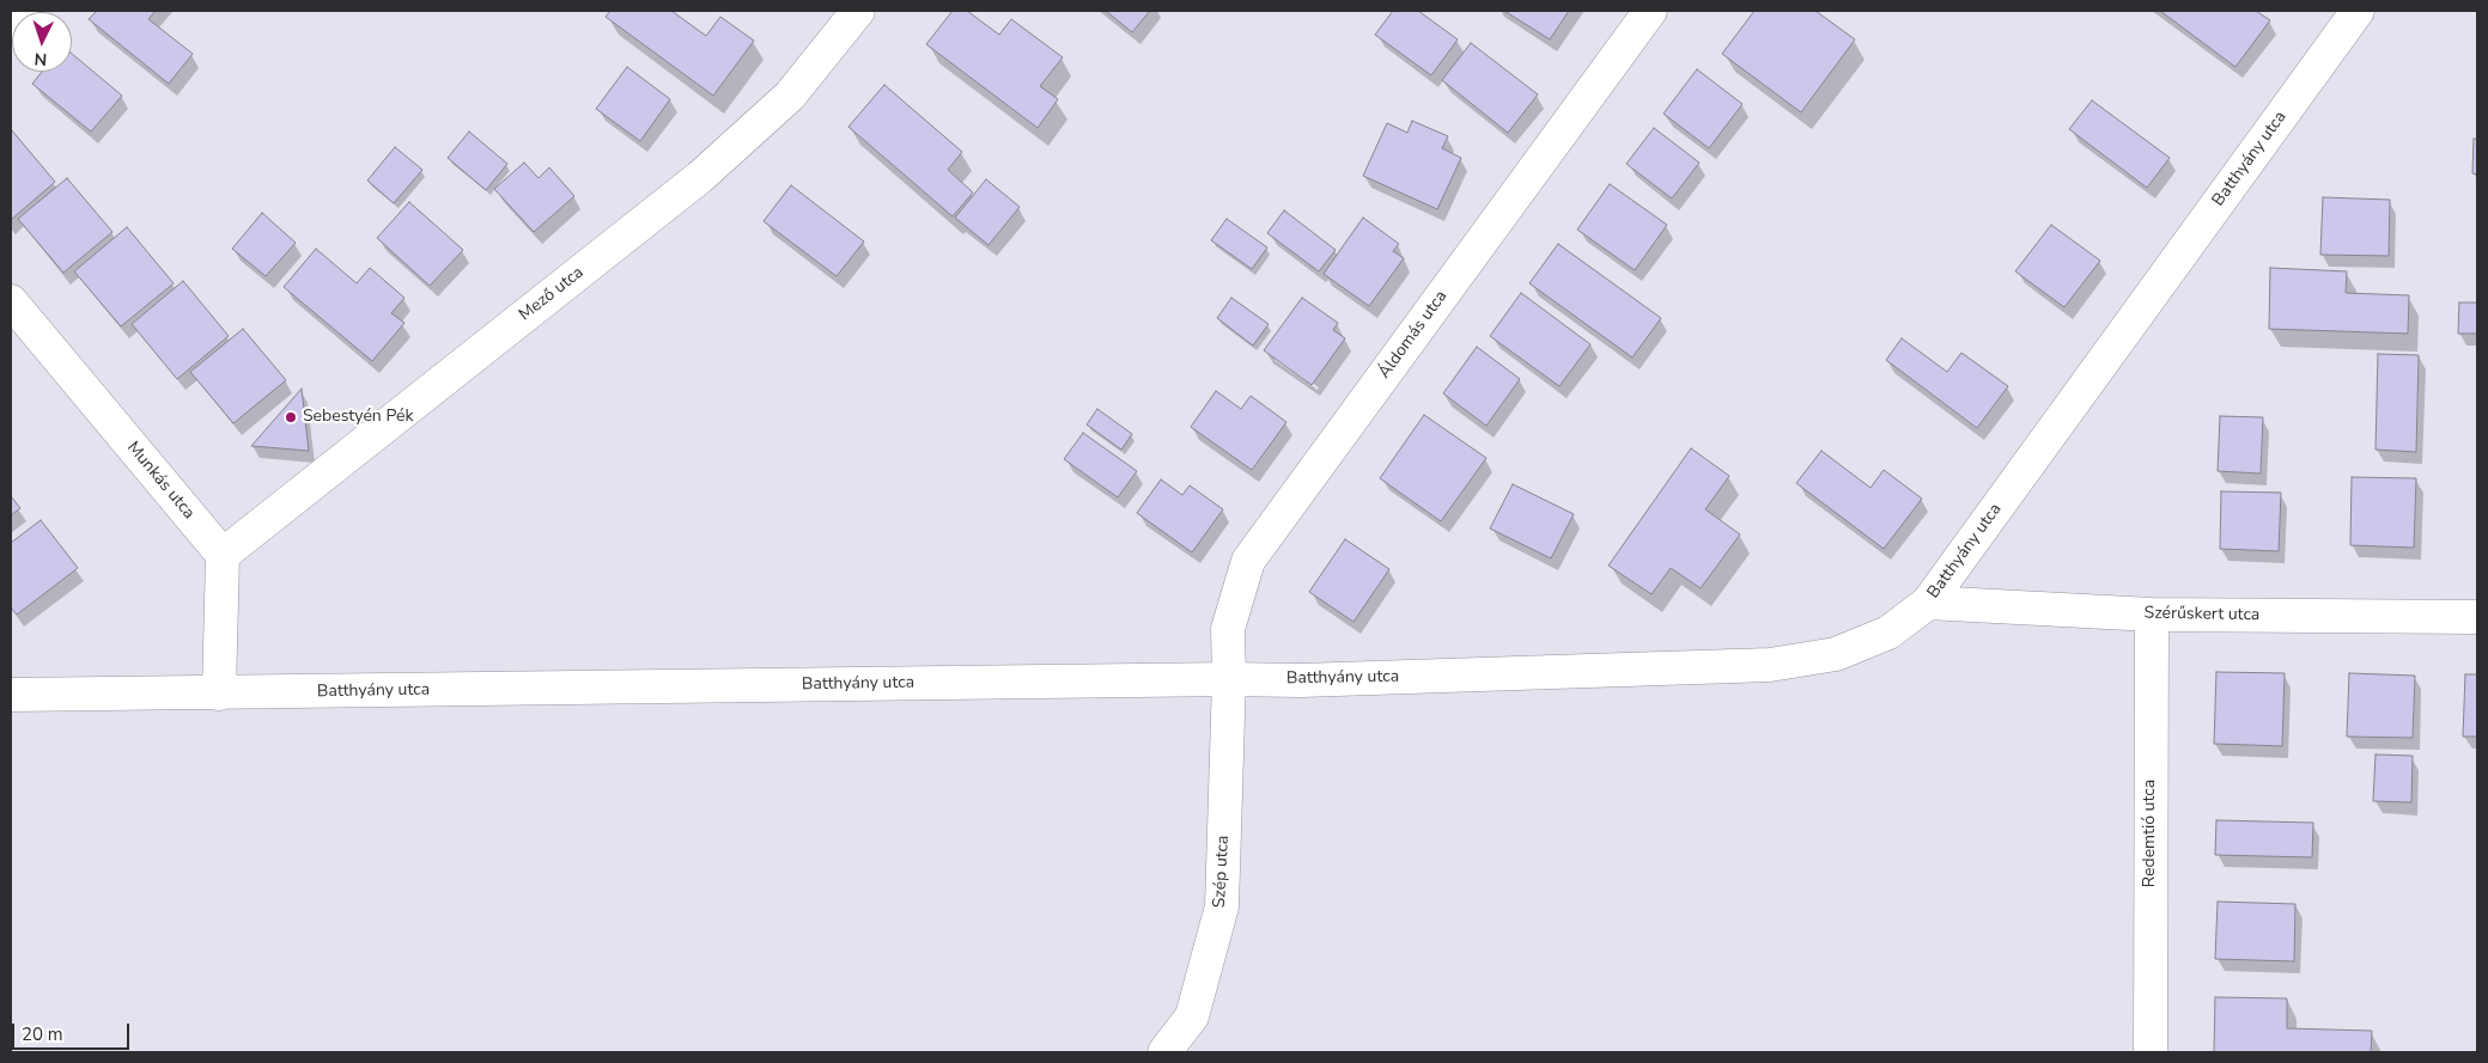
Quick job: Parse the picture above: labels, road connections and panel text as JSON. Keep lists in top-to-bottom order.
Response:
{
  "streets": {
    "street": [
      "Batthyány utca",
      "Mező utca",
      "Áldomás utca",
      "Munkás utca",
      "Szérűskert utca",
      "Redemtió utca",
      "Szép utca"
    ]
  },
  "crossings": [
    ["Batthyány utca", "Áldomás utca"],
    ["Batthyány utca", "Szérűskert utca"],
    ["Batthyány utca", "Szép utca"],
    ["Mező utca", "Munkás utca"],
    ["Áldomás utca", "Szép utca"],
    ["Szérűskert utca", "Redemtió utca"]
  ],
  "places": ["Sebestyén Pék"],
  "scale_bar": "20 m",
  "north": "bottom"
}
